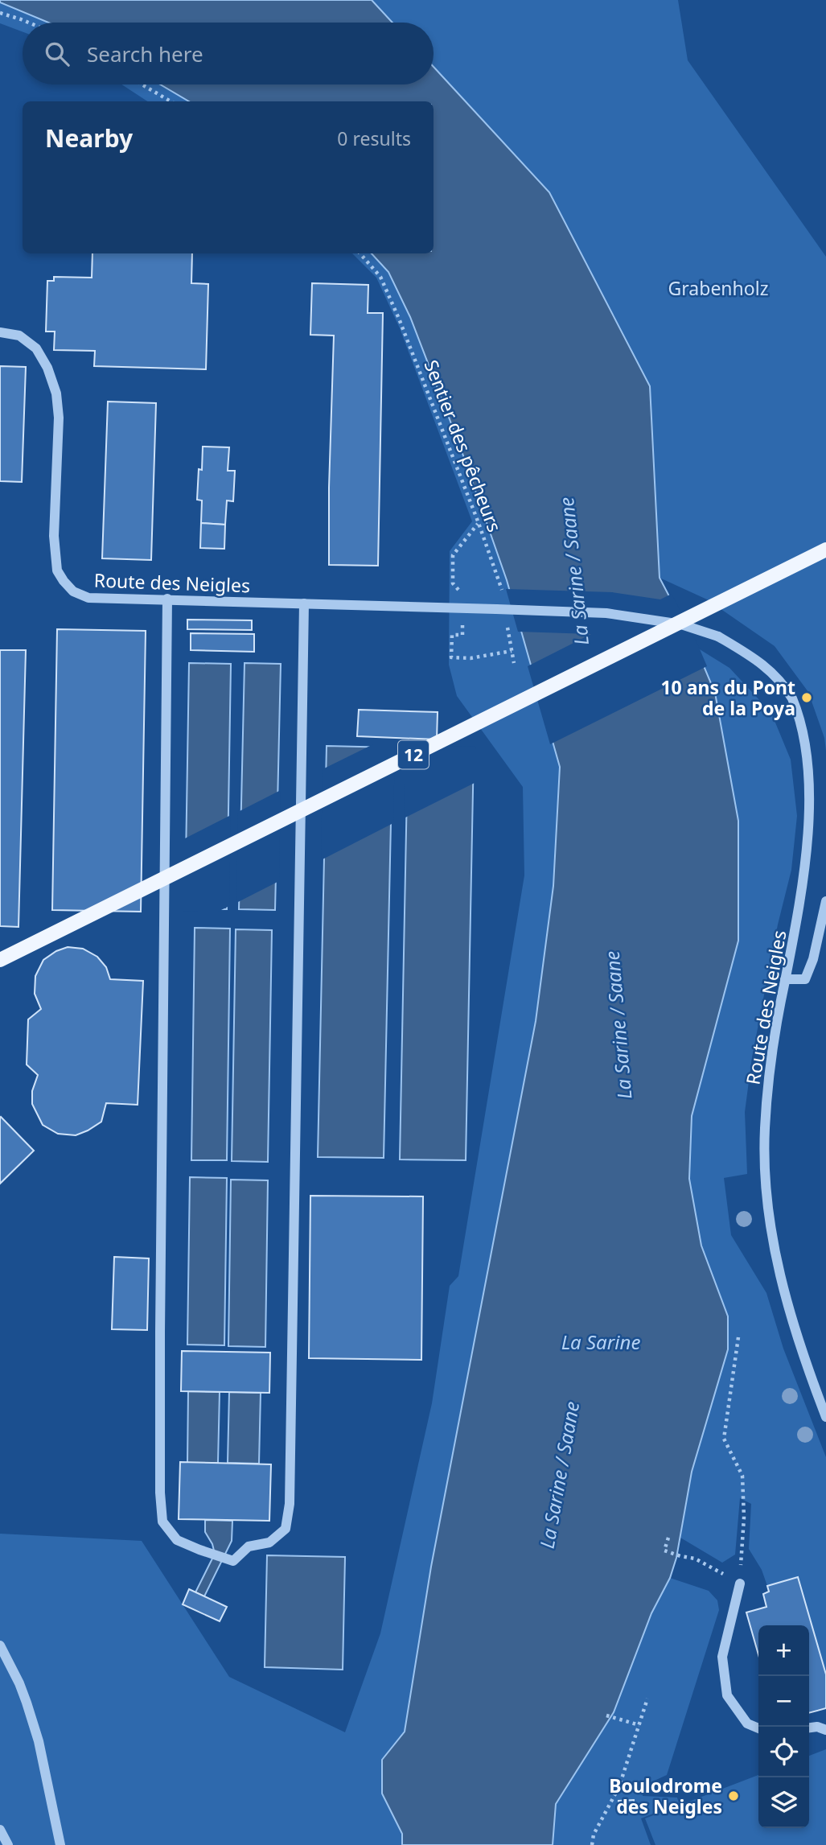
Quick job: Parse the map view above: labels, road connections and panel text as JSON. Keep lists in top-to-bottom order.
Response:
{
  "streets": {
    "main road": ["12"],
    "street": ["Route des Neigles"],
    "path": ["Sentier des pêcheurs"]
  },
  "water": ["La Sarine / Saane", "La Sarine"],
  "parks": ["Grabenholz"],
  "places": ["10 ans du Pont de la Poya", "Boulodrome des Neigles"],
  "page": {
    "search": "Search here",
    "heading": ["Nearby", "0 results"],
    "map_buttons": ["+", "−"]
  }
}
